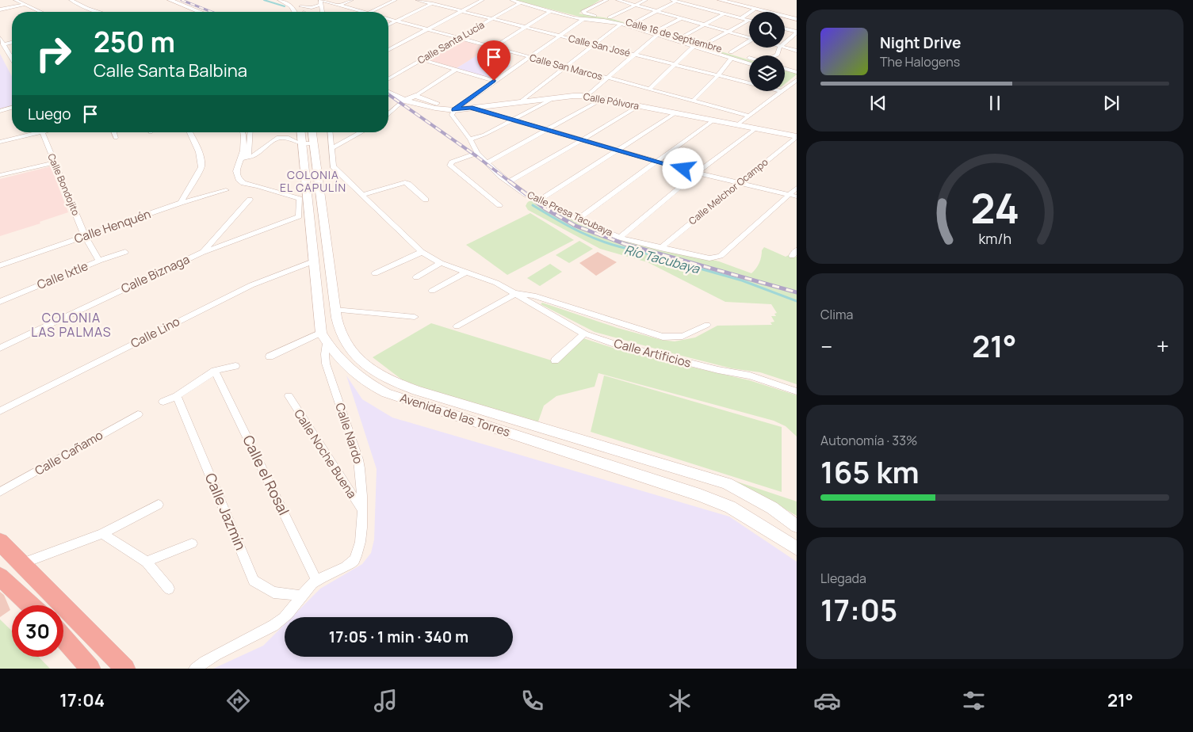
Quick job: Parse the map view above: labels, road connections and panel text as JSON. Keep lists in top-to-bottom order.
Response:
{
  "streets": {
    "street": [
      "Calle 16 de Septiembre",
      "Calle Santa Lucía",
      "Calle San José",
      "Calle San Marcos",
      "Calle Pólvora",
      "Calle Bondojito",
      "Calle Melchor Ocampo",
      "Calle Presa Tacubaya",
      "Calle Henquén",
      "Calle Biznaga",
      "Calle Ixtle",
      "Calle Lino",
      "Calle Artificios",
      "Avenida de las Torres",
      "Calle Nardo",
      "Calle Cañamo",
      "Calle Noche Buena",
      "Calle el Rosal",
      "Calle Jazmín"
    ]
  },
  "crossings": [
    ["Calle Santa Lucía", "Calle San José"],
    ["Calle Santa Lucía", "Calle San Marcos"],
    ["Calle Pólvora", "Calle Melchor Ocampo"],
    ["Calle Pólvora", "Calle Presa Tacubaya"],
    ["Calle Bondojito", "Calle Henquén"],
    ["Calle Bondojito", "Calle Ixtle"],
    ["Calle Melchor Ocampo", "Calle Presa Tacubaya"],
    ["Calle Lino", "Avenida de las Torres"],
    ["Avenida de las Torres", "Calle Nardo"],
    ["Calle Nardo", "Calle Noche Buena"],
    ["Calle Nardo", "Calle el Rosal"]
  ],
  "districts": ["COLONIA EL CAPULÍN", "COLONIA LAS PALMAS"],
  "water": ["Río Tacubaya"],
  "page": {
    "turn": ["250 m", "Calle Santa Balbina"],
    "song": ["Night Drive", "The Halogens"],
    "then": "Luego",
    "tile": [
      "Clima",
      ["Autonomía · 33%", "165 km"],
      ["Llegada", "17:05"]
    ],
    "heat": ["−", "21°", "+"],
    "limit": "30",
    "trip": "17:05 · 1 min · 340 m",
    "tabs": ["17:04", "21°"],
    "gauge": ["24", "km/h"]
  }
}
